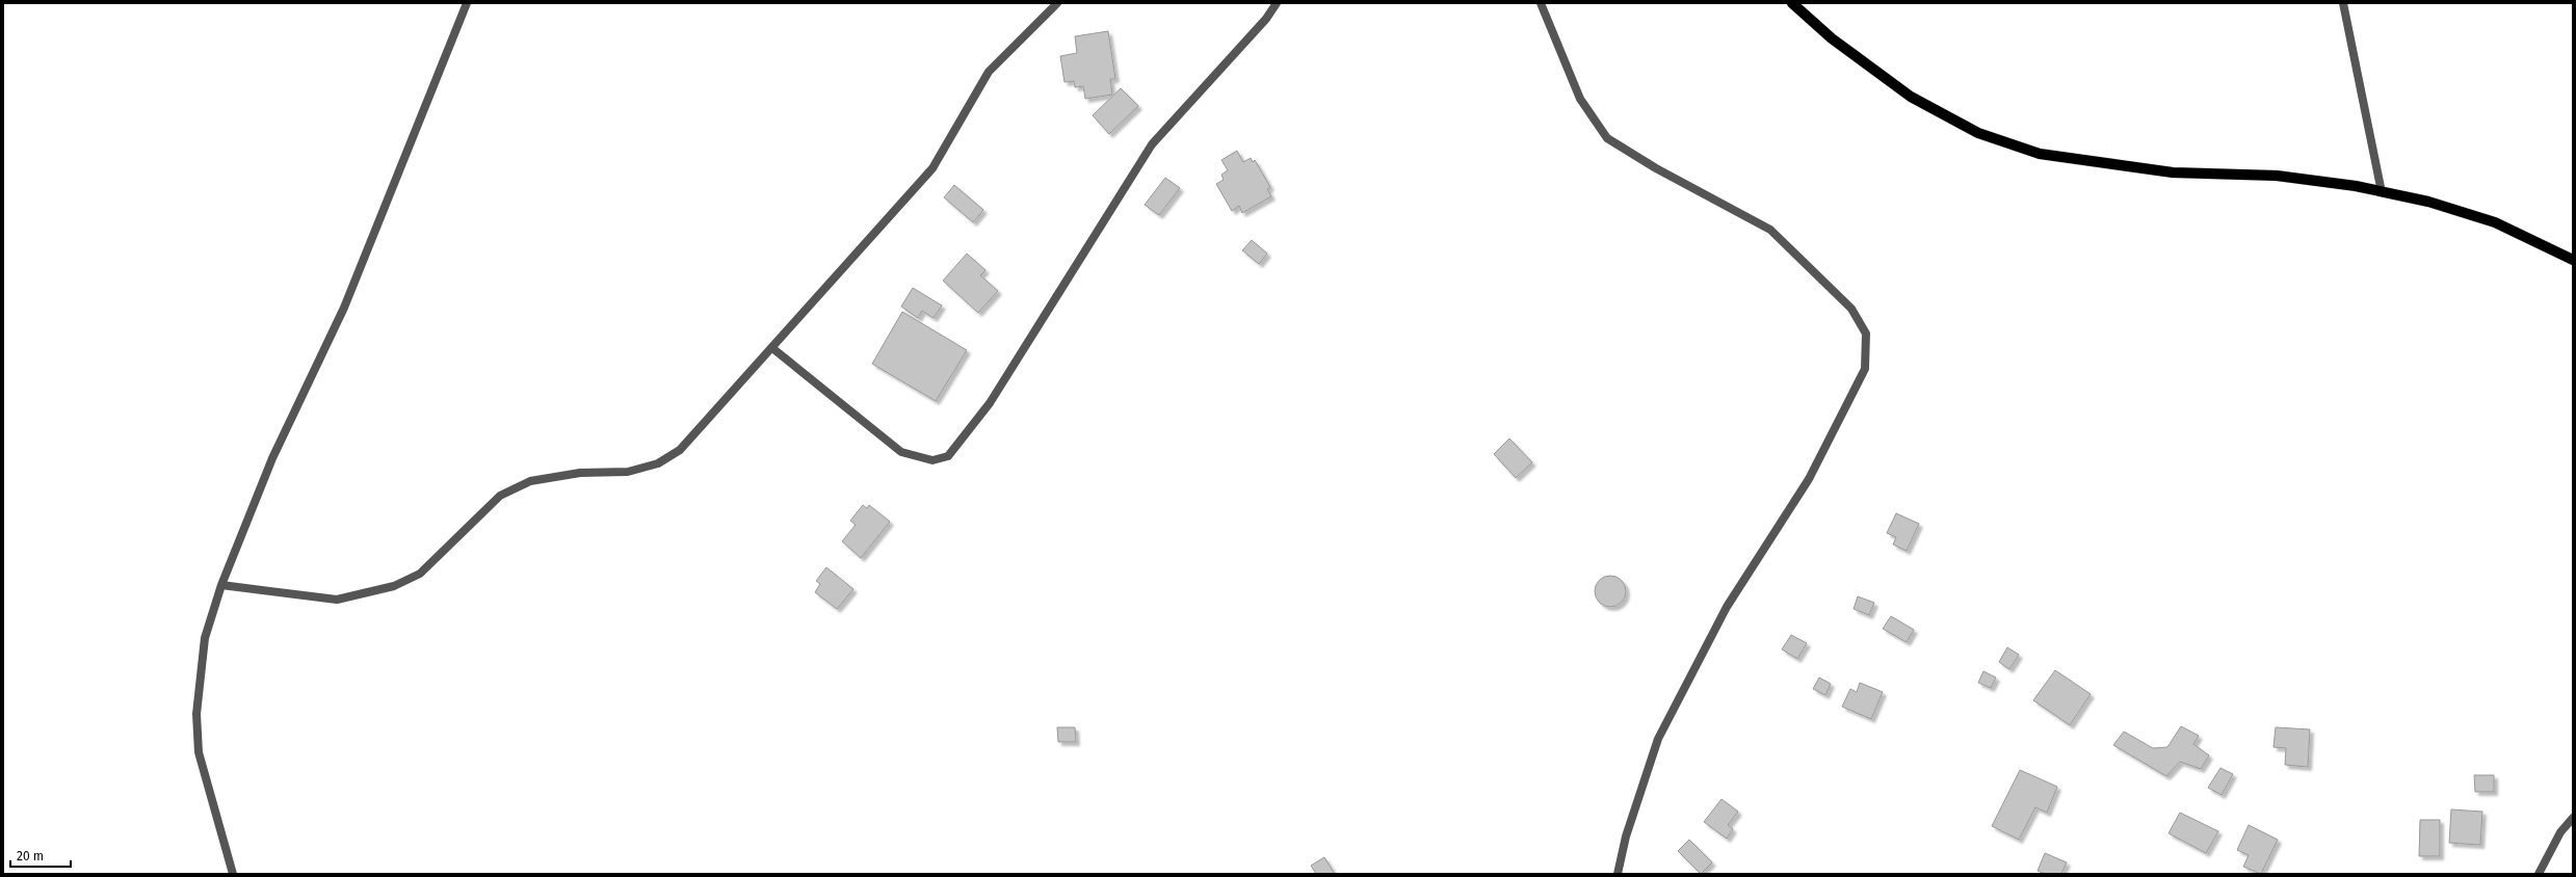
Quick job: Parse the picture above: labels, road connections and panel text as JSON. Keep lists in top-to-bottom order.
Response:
{
  "scale_bar": "20 m"
}
